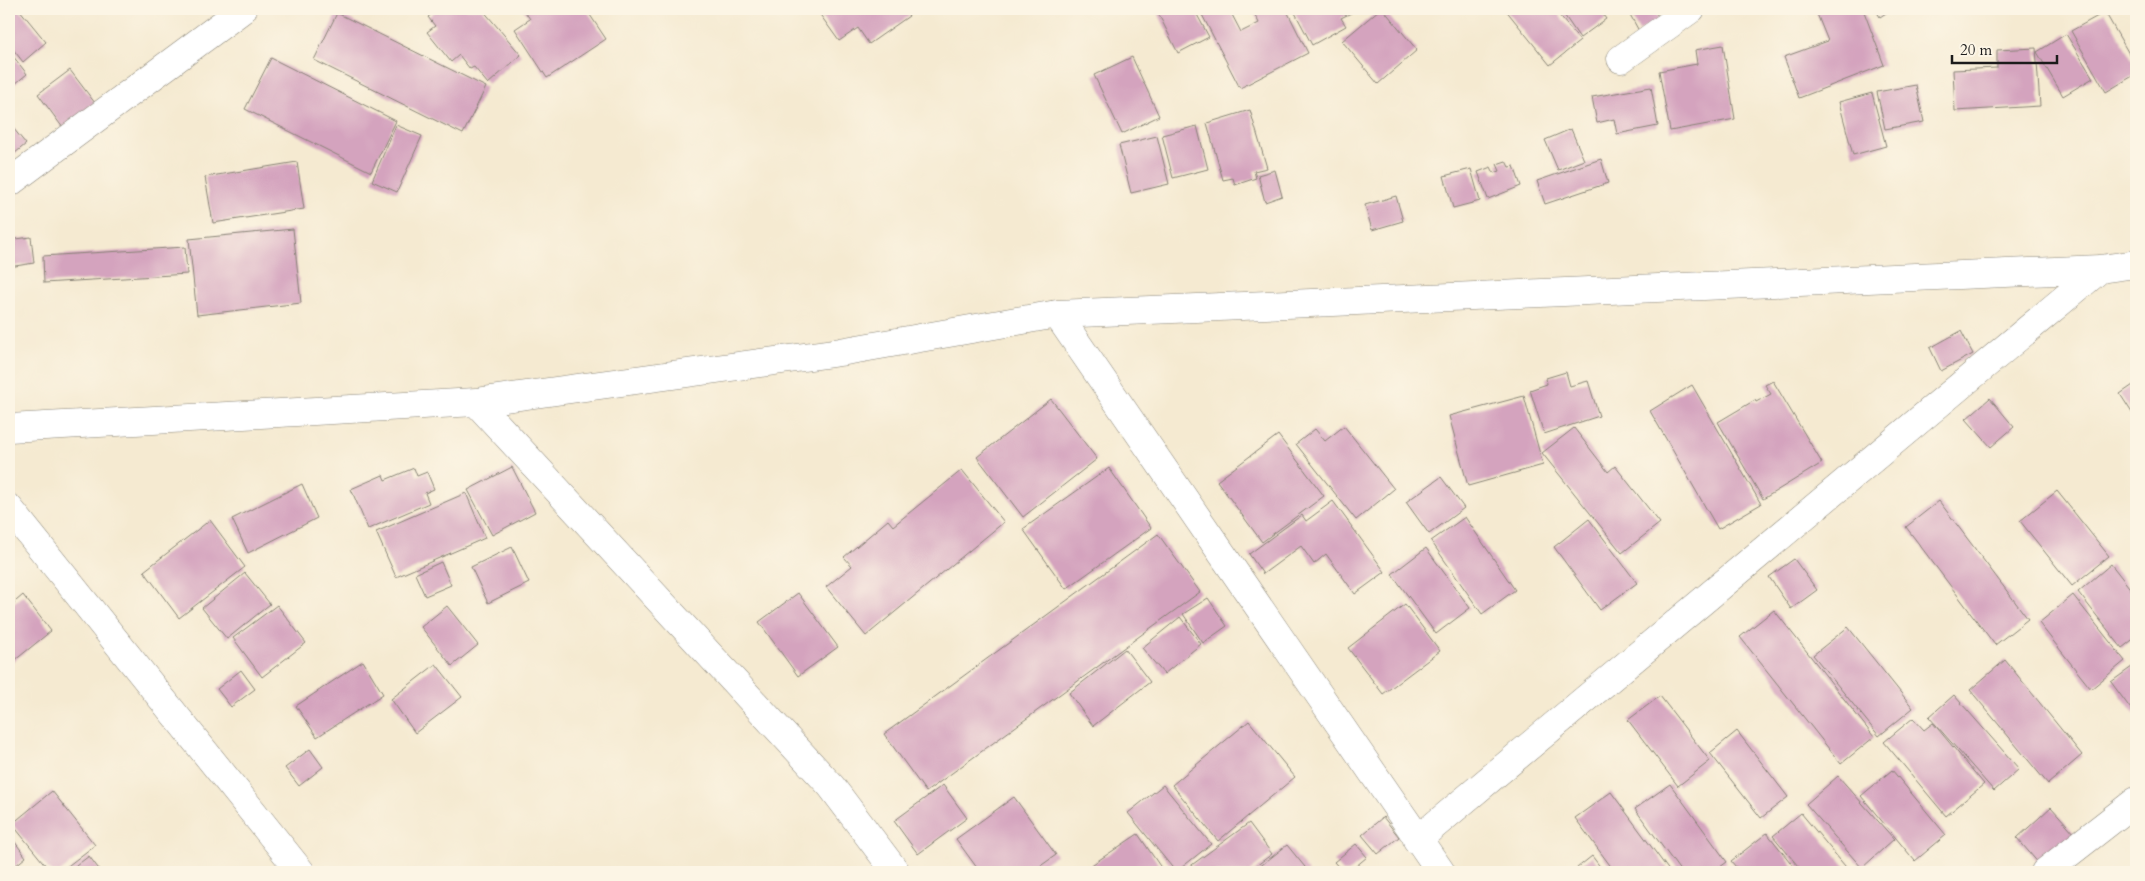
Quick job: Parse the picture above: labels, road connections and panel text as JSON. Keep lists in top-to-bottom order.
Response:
{
  "scale_bar": "20 m"
}
